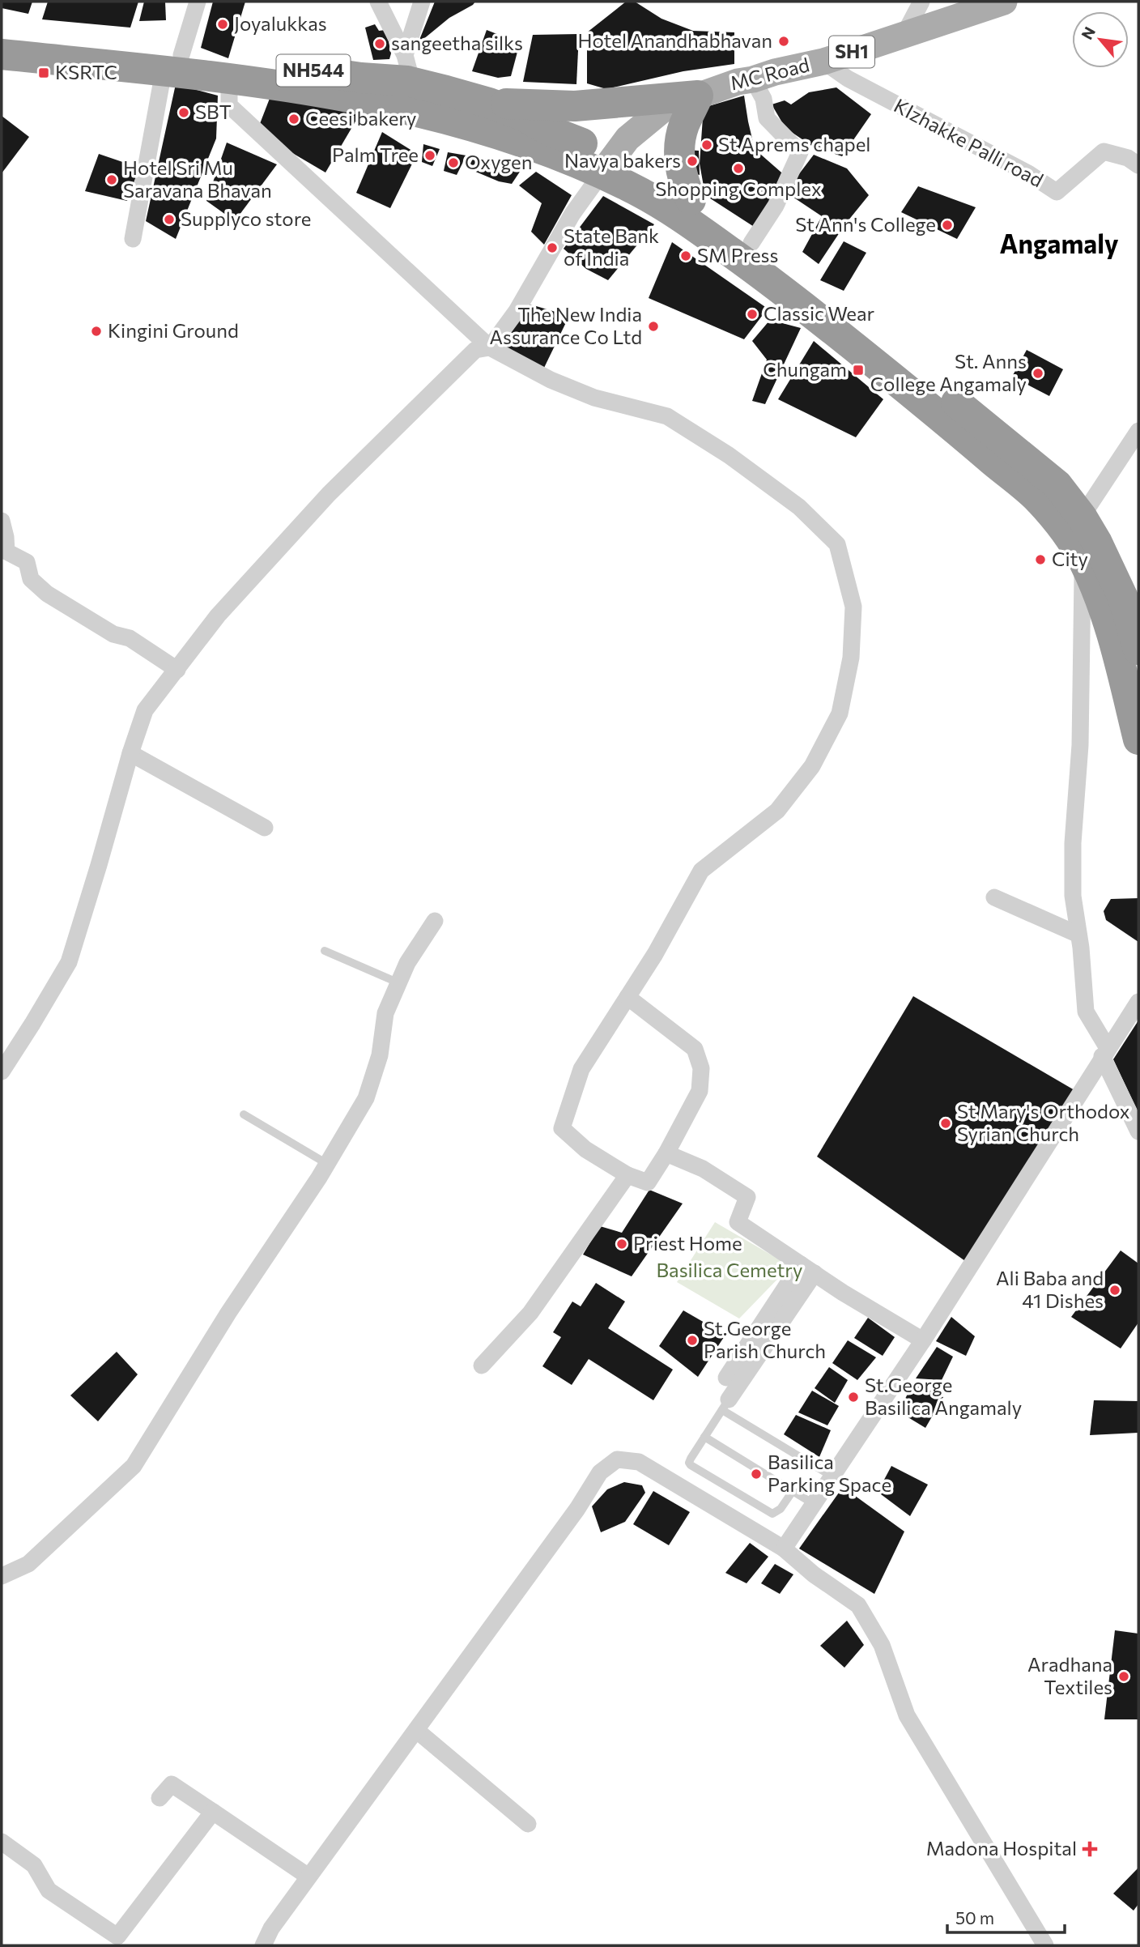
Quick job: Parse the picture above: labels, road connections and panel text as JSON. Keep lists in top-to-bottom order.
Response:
{
  "streets": {
    "highway": ["SH1", "NH544"],
    "main road": ["MC Road"],
    "street": ["KIzhakke Palli road"]
  },
  "crossings": [
    ["SH1", "NH544"],
    ["SH1", "MC Road"],
    ["NH544", "MC Road"],
    ["MC Road", "KIzhakke Palli road"]
  ],
  "districts": ["Angamaly"],
  "parks": ["Basilica Cemetry"],
  "places": {
    "other": [
      "Joyalukkas",
      "Hotel Anandhabhavan",
      "sangeetha silks",
      "SBT",
      "Ceesi bakery",
      "St Aprems chapel",
      "Palm Tree",
      "Navya bakers",
      "Oxygen",
      "Shopping Complex",
      "Hotel Sri Mu Saravana Bhavan",
      "Supplyco store",
      "St Ann's College",
      "State Bank of India",
      "SM Press",
      "Classic Wear",
      "The New India Assurance Co Ltd",
      "Kingini Ground",
      "St. Anns College Angamaly",
      "City",
      "St Mary's Orthodox Syrian Church",
      "Priest Home",
      "Ali Baba and 41 Dishes",
      "St.George Parish Church",
      "St.George Basilica Angamaly",
      "Basilica Parking Space",
      "Aradhana Textiles"
    ],
    "transit": ["KSRTC", "Chungam"],
    "health": ["Madona Hospital"]
  },
  "scale_bar": "50 m",
  "north": "top left"
}
